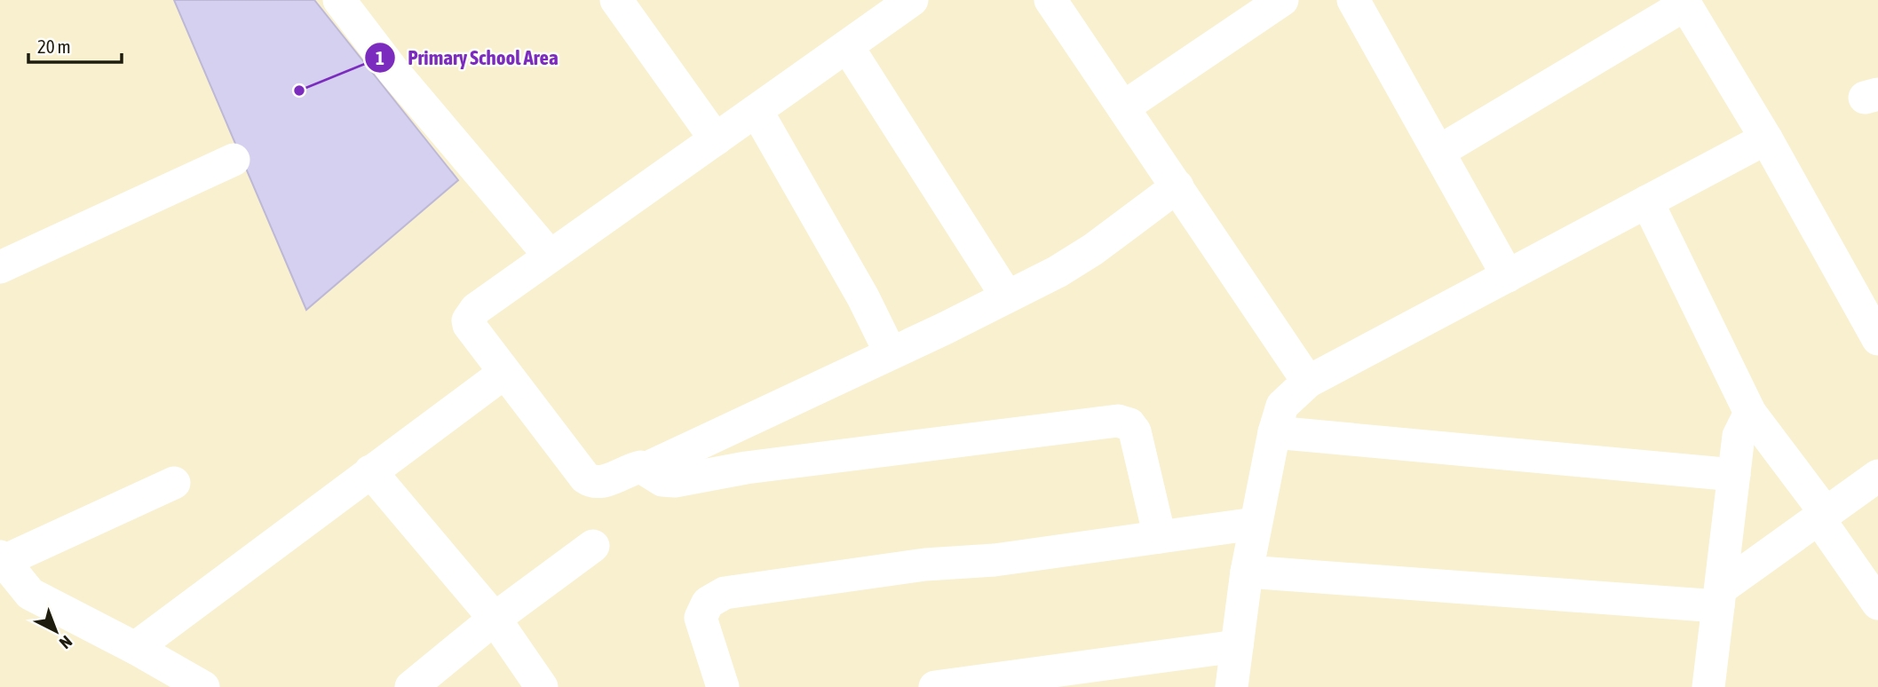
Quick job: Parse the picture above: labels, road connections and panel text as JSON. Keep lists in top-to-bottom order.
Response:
{
  "places": ["Primary School Area"],
  "scale_bar": "20 m",
  "north": "bottom right"
}
